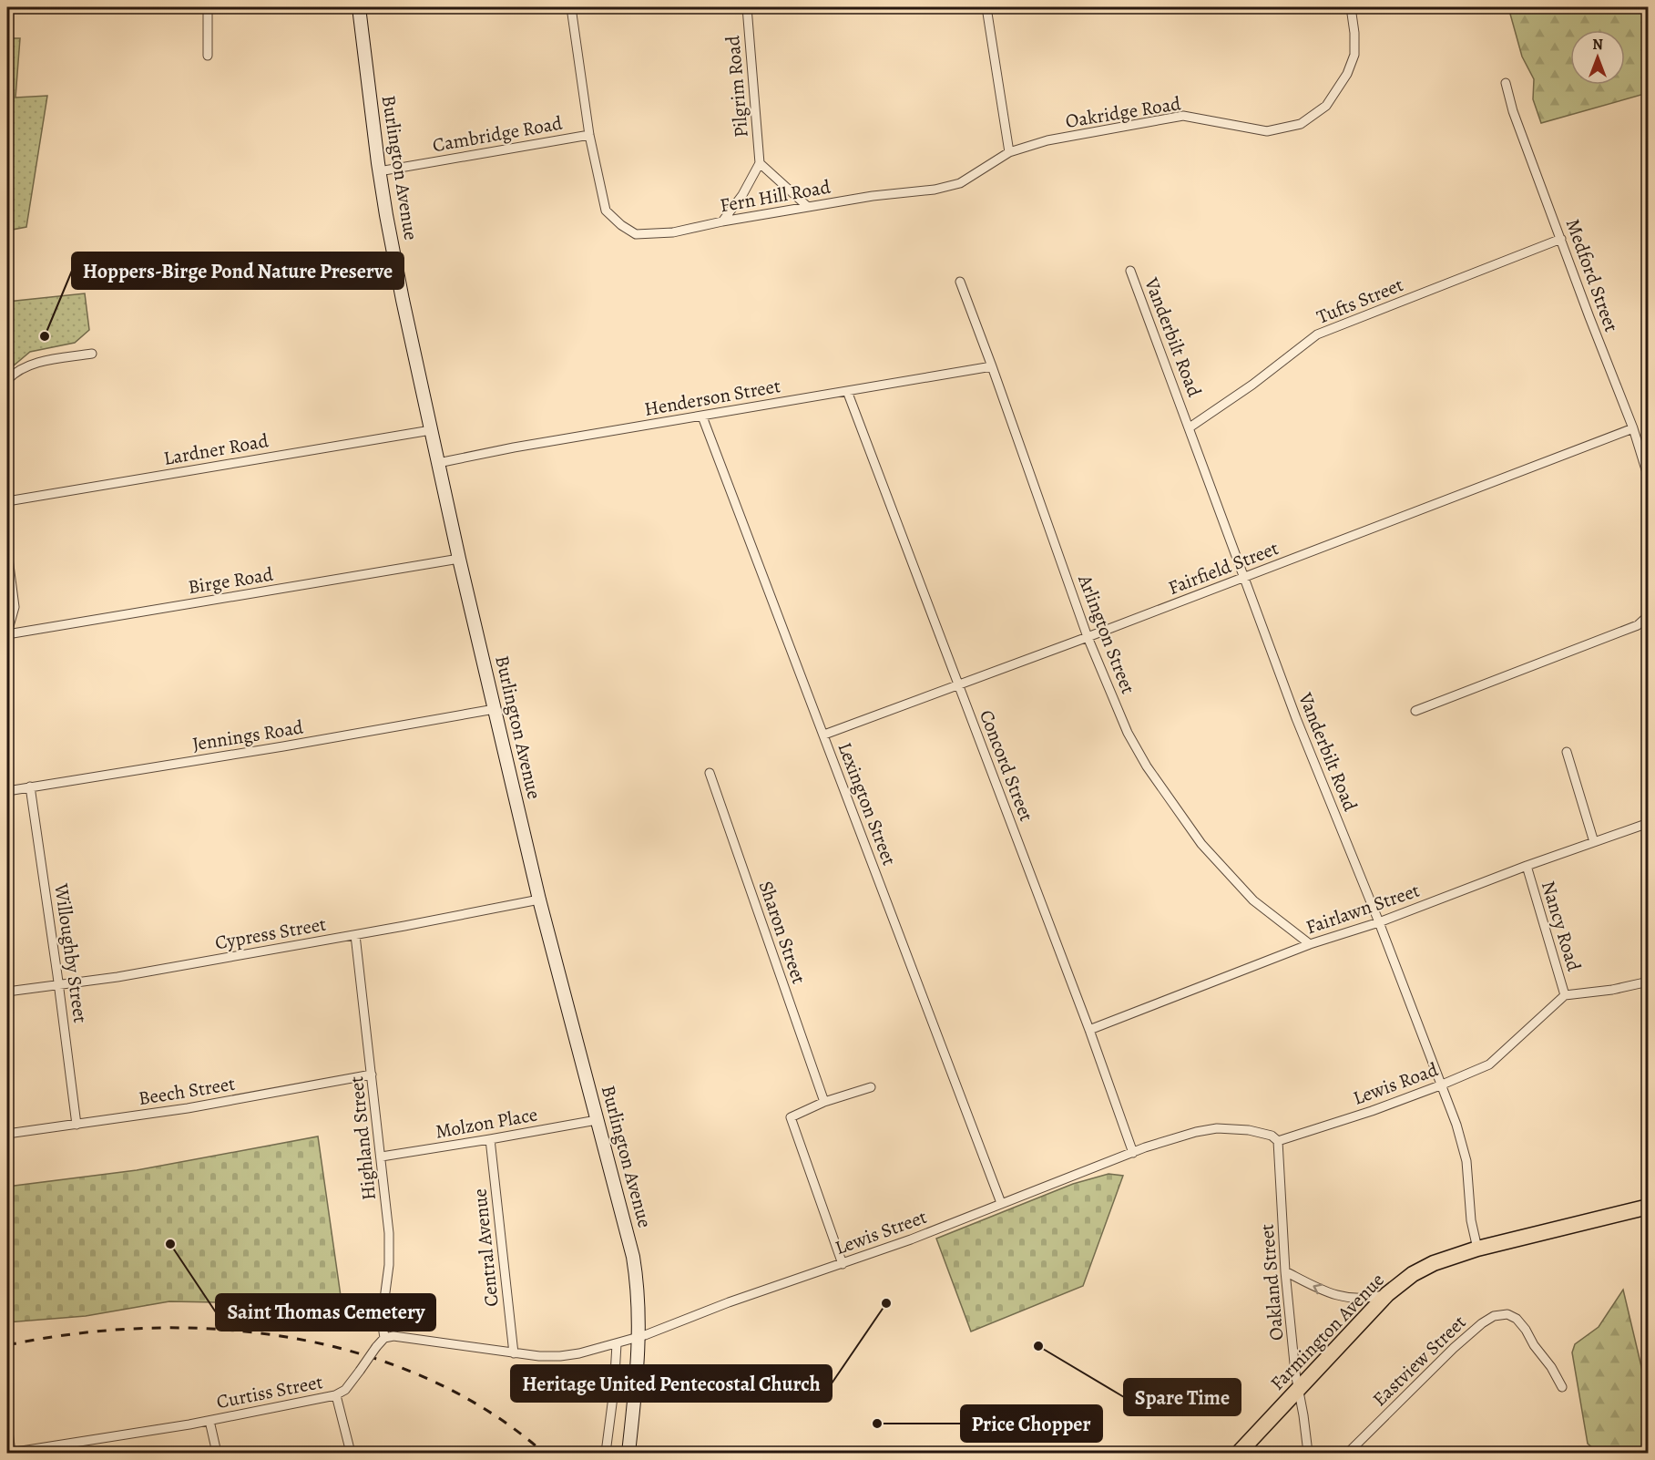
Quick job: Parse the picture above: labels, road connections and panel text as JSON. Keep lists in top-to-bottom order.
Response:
{
  "streets": {
    "highway": ["Farmington Avenue"],
    "main road": ["Burlington Avenue"],
    "street": [
      "Pilgrim Road",
      "Oakridge Road",
      "Cambridge Road",
      "Fern Hill Road",
      "Medford Street",
      "Tufts Street",
      "Vanderbilt Road",
      "Henderson Street",
      "Lardner Road",
      "Fairfield Street",
      "Birge Road",
      "Arlington Street",
      "Jennings Road",
      "Concord Street",
      "Lexington Street",
      "Fairlawn Street",
      "Nancy Road",
      "Sharon Street",
      "Cypress Street",
      "Willoughby Street",
      "Lewis Road",
      "Beech Street",
      "Molzon Place",
      "Highland Street",
      "Lewis Street",
      "Central Avenue",
      "Oakland Street",
      "Eastview Street",
      "Curtiss Street"
    ]
  },
  "crossings": [
    ["Pilgrim Road", "Fern Hill Road"],
    ["Oakridge Road", "Fern Hill Road"],
    ["Cambridge Road", "Burlington Avenue"],
    ["Cambridge Road", "Fern Hill Road"],
    ["Burlington Avenue", "Henderson Street"],
    ["Burlington Avenue", "Lardner Road"],
    ["Burlington Avenue", "Birge Road"],
    ["Burlington Avenue", "Jennings Road"],
    ["Burlington Avenue", "Cypress Street"],
    ["Burlington Avenue", "Molzon Place"],
    ["Burlington Avenue", "Lewis Street"],
    ["Medford Street", "Tufts Street"],
    ["Medford Street", "Fairfield Street"],
    ["Tufts Street", "Vanderbilt Road"],
    ["Vanderbilt Road", "Fairfield Street"],
    ["Vanderbilt Road", "Fairlawn Street"],
    ["Vanderbilt Road", "Lewis Road"],
    ["Vanderbilt Road", "Farmington Avenue"],
    ["Henderson Street", "Arlington Street"],
    ["Henderson Street", "Concord Street"],
    ["Henderson Street", "Lexington Street"],
    ["Fairfield Street", "Arlington Street"],
    ["Fairfield Street", "Concord Street"],
    ["Fairfield Street", "Lexington Street"],
    ["Arlington Street", "Fairlawn Street"],
    ["Jennings Road", "Willoughby Street"],
    ["Concord Street", "Fairlawn Street"],
    ["Concord Street", "Lewis Street"],
    ["Lexington Street", "Lewis Street"],
    ["Fairlawn Street", "Nancy Road"],
    ["Nancy Road", "Lewis Road"],
    ["Cypress Street", "Willoughby Street"],
    ["Cypress Street", "Highland Street"],
    ["Willoughby Street", "Beech Street"],
    ["Lewis Road", "Oakland Street"],
    ["Beech Street", "Highland Street"],
    ["Molzon Place", "Highland Street"],
    ["Molzon Place", "Central Avenue"],
    ["Highland Street", "Curtiss Street"],
    ["Oakland Street", "Farmington Avenue"]
  ],
  "places": [
    "Hoppers-Birge Pond Nature Preserve",
    "Saint Thomas Cemetery",
    "Heritage United Pentecostal Church",
    "Spare Time",
    "Price Chopper"
  ],
  "north": "top"
}
